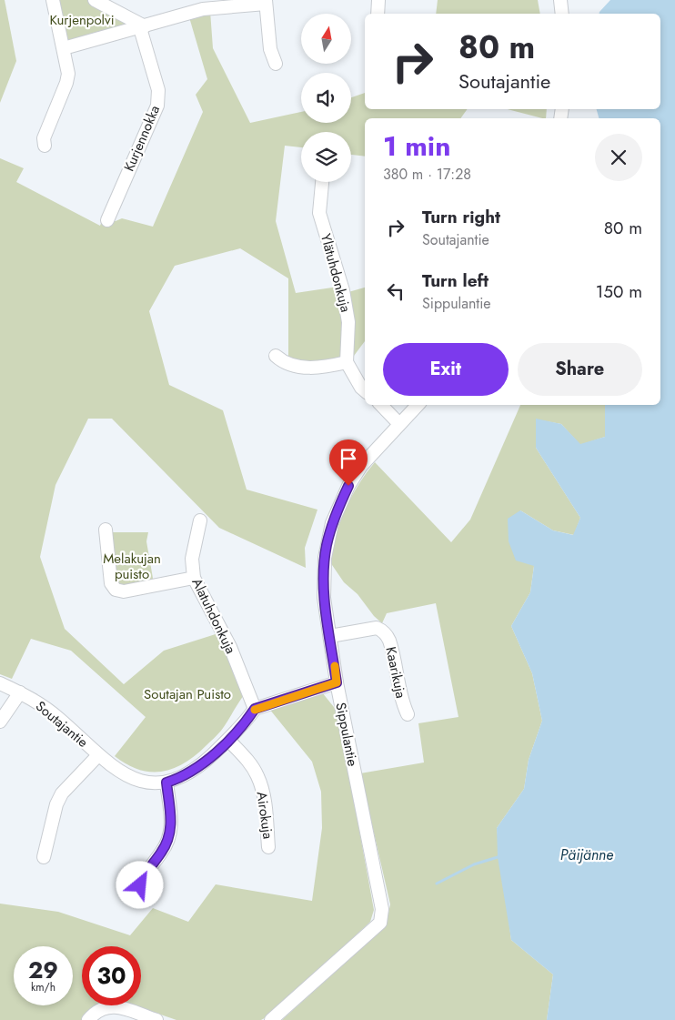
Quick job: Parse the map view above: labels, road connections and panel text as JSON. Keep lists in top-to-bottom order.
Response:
{
  "streets": {
    "street": [
      "Kurjennokka",
      "Ylätuhdonkuja",
      "Alatuhdonkuja",
      "Kaarikuja",
      "Soutajantie",
      "Sippulantie",
      "Airokuja"
    ]
  },
  "crossings": [
    ["Alatuhdonkuja", "Soutajantie"],
    ["Kaarikuja", "Sippulantie"],
    ["Soutajantie", "Airokuja"]
  ],
  "water": ["Päijänne"],
  "parks": ["Kurjenpolvi", "Melakujan puisto", "Soutajan Puisto"],
  "north": "top",
  "page": {
    "turn": ["80 m", "Soutajantie"],
    "heading": ["1 min", "380 m · 17:28"],
    "list": [
      {
        "name": "Turn right",
        "note": "Soutajantie",
        "value": "80 m"
      },
      {
        "name": "Turn left",
        "note": "Sippulantie",
        "value": "150 m"
      }
    ],
    "buttons": ["Exit", "Share"],
    "speed": "29 km/h",
    "limit": "30"
  }
}
